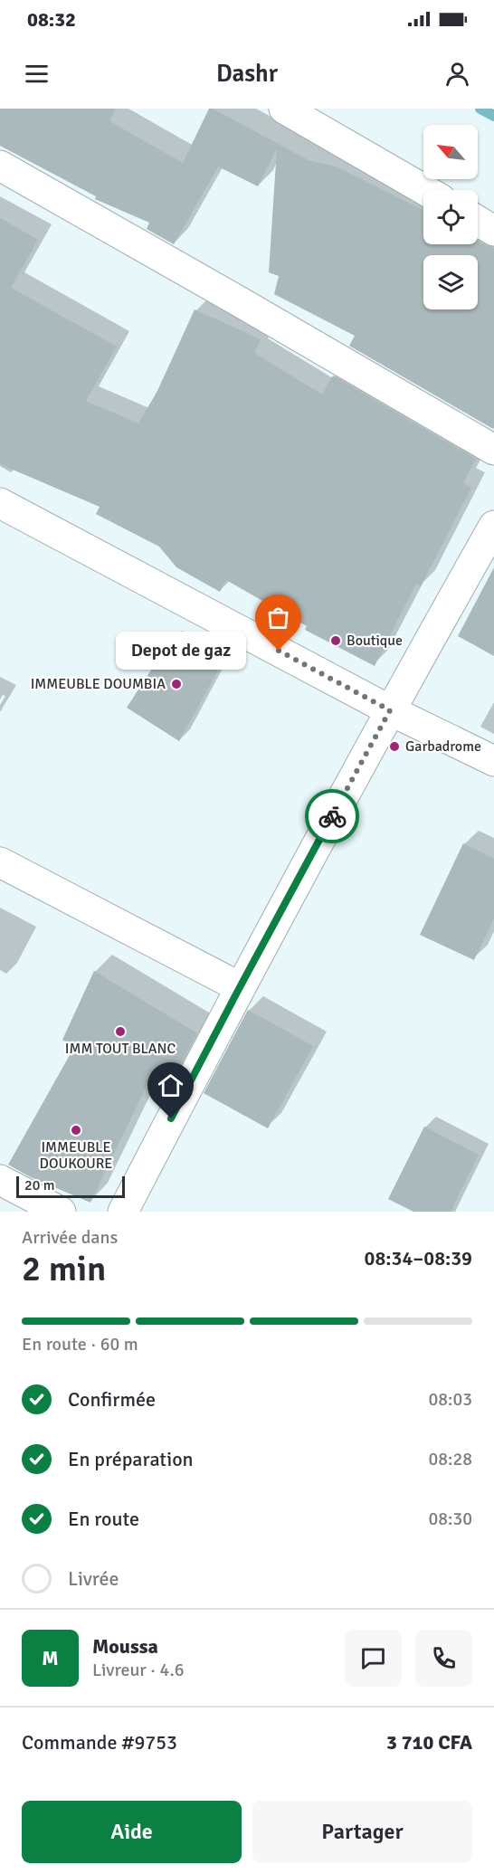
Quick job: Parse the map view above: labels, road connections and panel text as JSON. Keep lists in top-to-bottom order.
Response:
{
  "places": [
    "Boutique",
    "Depot de gaz",
    "IMMEUBLE DOUMBIA",
    "Garbadrome",
    "IMM TOUT BLANC",
    "IMMEUBLE DOUKOURE"
  ],
  "scale_bar": "20 m",
  "north": "top left",
  "page": {
    "status": "08:32",
    "header": "Dashr",
    "bubble": "Depot de gaz",
    "scale": "20 m",
    "heading": ["2 min", "Arrivée dans", "08:34–08:39"],
    "panel": [
      "Moussa",
      "Livreur · 4.6",
      "Commande #9753",
      "3 710 CFA"
    ],
    "bar": "En route · 60 m",
    "list": [
      ["Confirmée", "08:03"],
      ["En préparation", "08:28"],
      ["En route", "08:30"],
      "Livrée"
    ],
    "round": "M",
    "buttons": ["Aide", "Partager"]
  }
}
